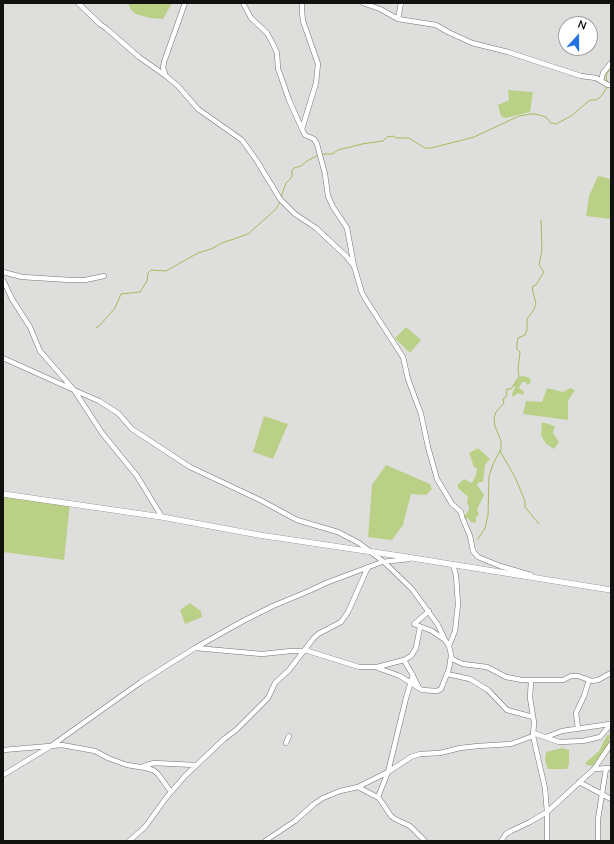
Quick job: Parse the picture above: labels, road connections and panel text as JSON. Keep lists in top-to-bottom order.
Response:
{
  "north": "top"
}
